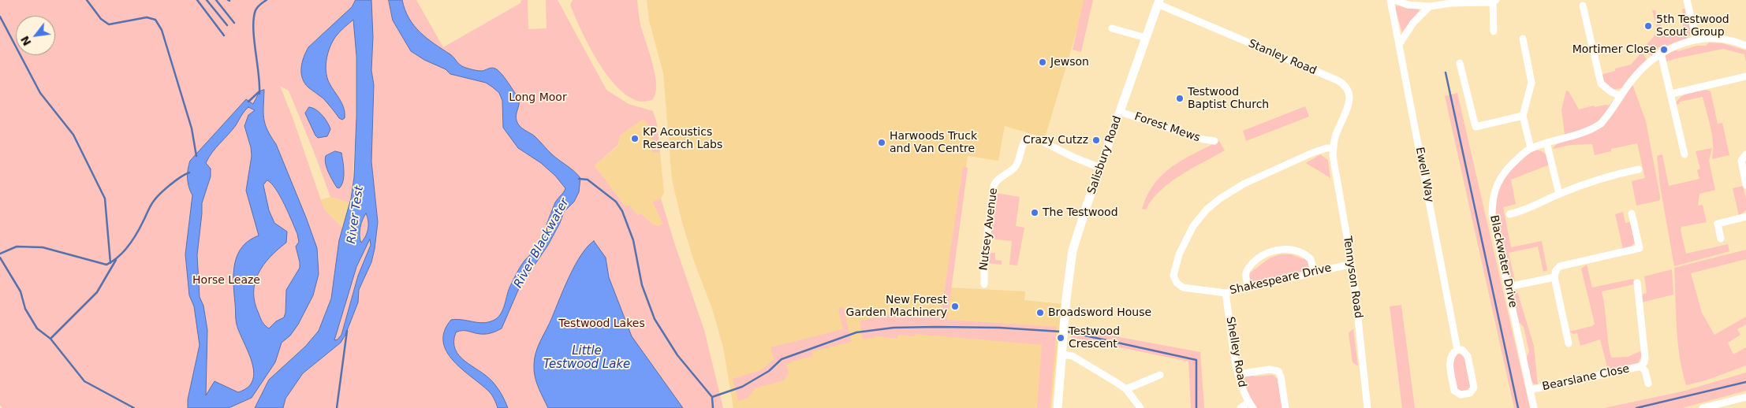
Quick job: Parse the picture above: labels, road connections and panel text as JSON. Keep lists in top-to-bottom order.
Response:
{
  "streets": {
    "main road": ["Salisbury Road"],
    "street": [
      "Stanley Road",
      "Forest Mews",
      "Ewell Way",
      "Nutsey Avenue",
      "Blackwater Drive",
      "Tennyson Road",
      "Shakespeare Drive",
      "Shelley Road",
      "Bearslane Close"
    ]
  },
  "crossings": [
    ["Stanley Road", "Salisbury Road"],
    ["Stanley Road", "Tennyson Road"],
    ["Stanley Road", "Shakespeare Drive"],
    ["Forest Mews", "Salisbury Road"],
    ["Salisbury Road", "Nutsey Avenue"],
    ["Blackwater Drive", "Bearslane Close"],
    ["Tennyson Road", "Shakespeare Drive"],
    ["Shakespeare Drive", "Shelley Road"]
  ],
  "water": ["River Test", "River Blackwater", "Little Testwood Lake"],
  "parks": ["Long Moor", "Horse Leaze", "Testwood Lakes"],
  "places": [
    "5th Testwood Scout Group",
    "Mortimer Close",
    "Jewson",
    "Testwood Baptist Church",
    "KP Acoustics Research Labs",
    "Crazy Cutzz",
    "Harwoods Truck and Van Centre",
    "The Testwood",
    "New Forest Garden Machinery",
    "Broadsword House",
    "Testwood Crescent"
  ],
  "north": "bottom left"
}
